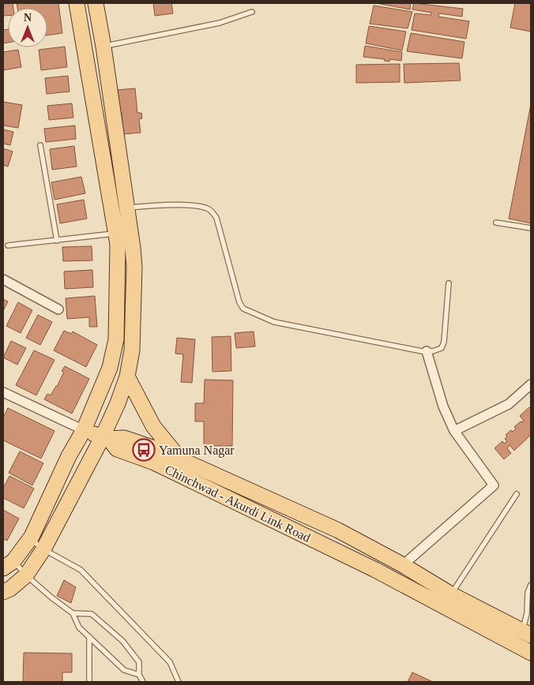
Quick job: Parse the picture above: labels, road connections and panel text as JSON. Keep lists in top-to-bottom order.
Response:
{
  "streets": {
    "main road": ["Chinchwad - Akurdi Link Road"]
  },
  "places": {
    "bus stop": ["Yamuna Nagar"]
  },
  "north": "top"
}
